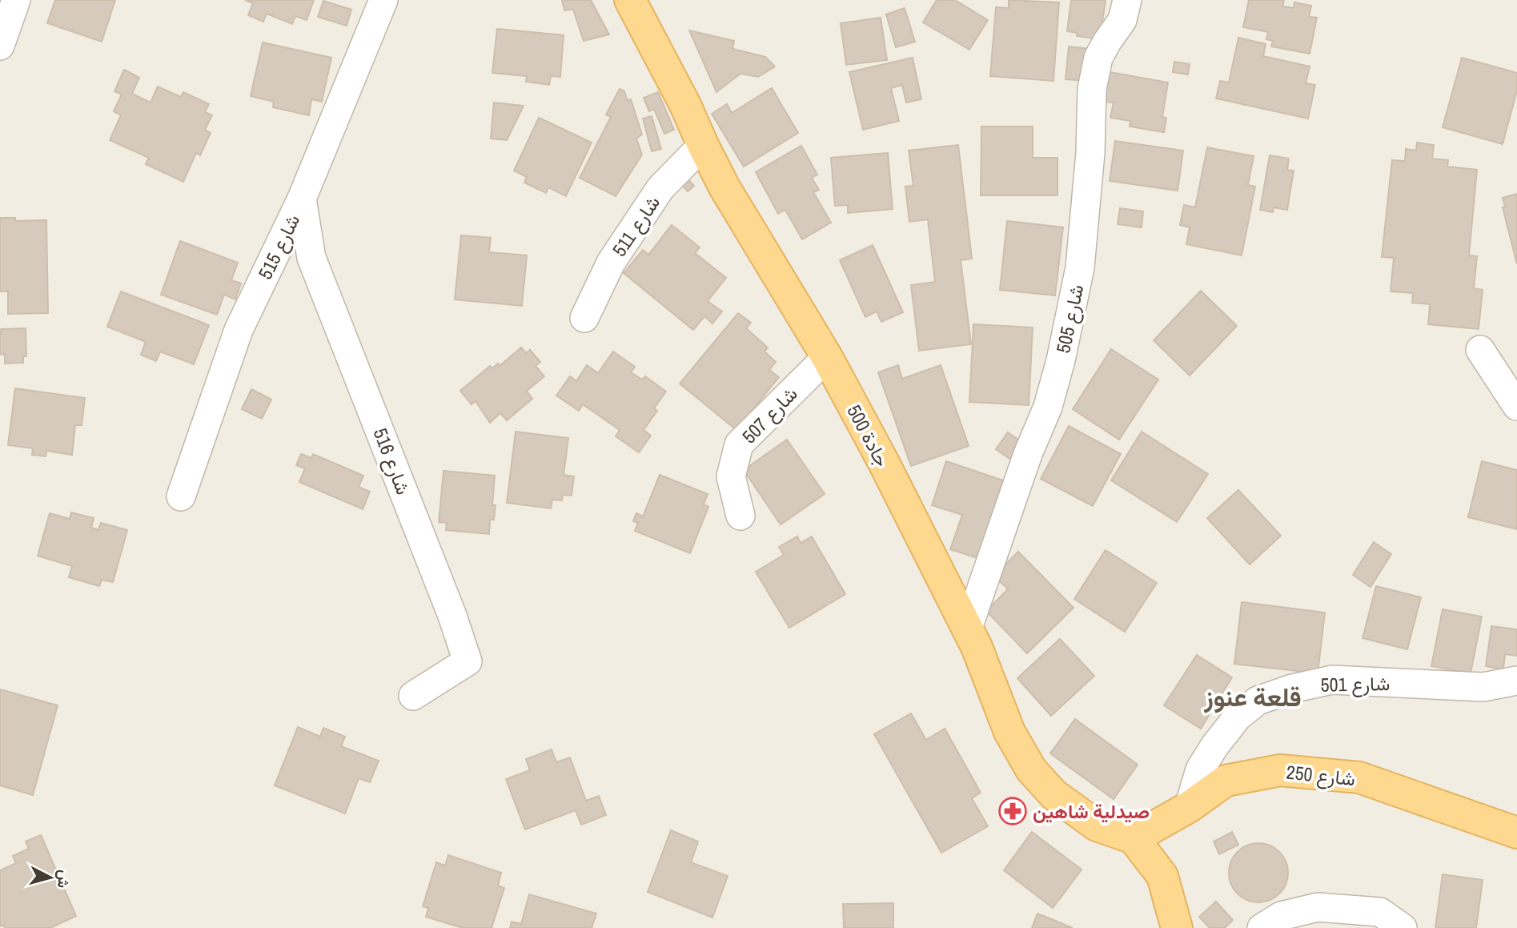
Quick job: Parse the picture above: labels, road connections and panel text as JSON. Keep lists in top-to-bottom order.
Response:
{
  "streets": {
    "main road": ["جادة 500", "شارع 250"],
    "street": [
      "شارع 511",
      "شارع 515",
      "شارع 505",
      "شارع 507",
      "شارع 516",
      "شارع 501"
    ]
  },
  "crossings": [
    ["شارع 511", "جادة 500"],
    ["شارع 515", "شارع 516"],
    ["شارع 505", "جادة 500"],
    ["شارع 507", "جادة 500"],
    ["جادة 500", "شارع 250"],
    ["شارع 501", "شارع 250"]
  ],
  "districts": ["قلعة عنوز"],
  "places": {
    "pharmacy": ["صيدلية شاهين"]
  },
  "north": "right"
}
